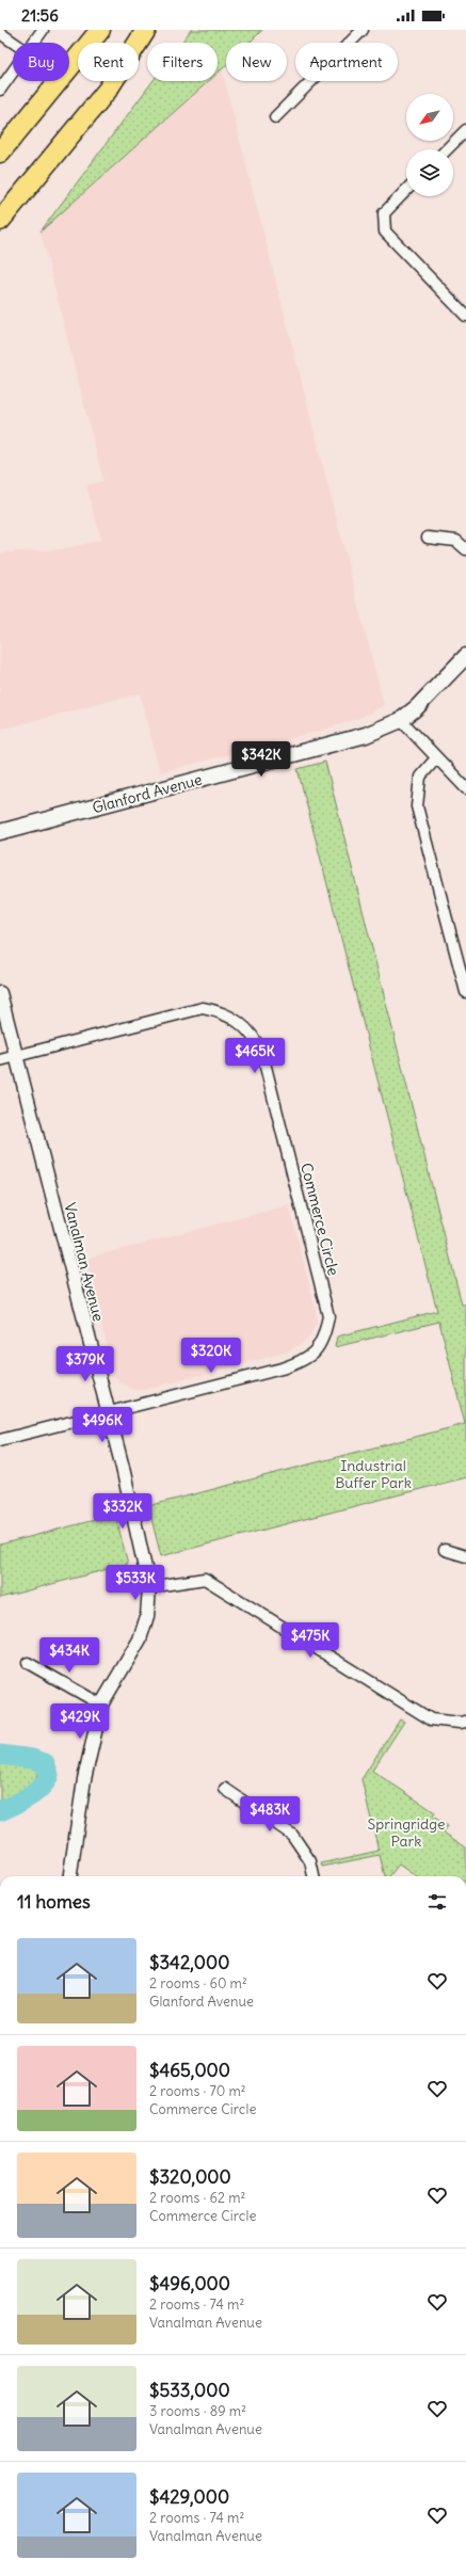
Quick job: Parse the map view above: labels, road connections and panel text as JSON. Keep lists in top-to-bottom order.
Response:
{
  "streets": {
    "main road": ["Glanford Avenue"],
    "street": ["Commerce Circle", "Vanalman Avenue"]
  },
  "crossings": [
    ["Commerce Circle", "Vanalman Avenue"]
  ],
  "parks": ["Industrial Buffer Park", "Springridge Park"],
  "north": "bottom left",
  "page": {
    "status": "21:56",
    "chip": [
      "Buy",
      "Rent",
      "Filters",
      "New",
      "Apartment"
    ],
    "price": [
      "$342K",
      "$465K",
      "$320K",
      "$379K",
      "$496K",
      "$332K",
      "$533K",
      "$475K",
      "$434K",
      "$429K",
      "$483K"
    ],
    "heading": "11 homes",
    "list": [
      {
        "name": "$342,000",
        "note": "2 rooms · 60 m² · Glanford Avenue"
      },
      {
        "name": "$465,000",
        "note": "2 rooms · 70 m² · Commerce Circle"
      },
      {
        "name": "$320,000",
        "note": "2 rooms · 62 m² · Commerce Circle"
      },
      {
        "name": "$496,000",
        "note": "2 rooms · 74 m² · Vanalman Avenue"
      },
      {
        "name": "$533,000",
        "note": "3 rooms · 89 m² · Vanalman Avenue"
      },
      {
        "name": "$429,000",
        "note": "2 rooms · 74 m² · Vanalman Avenue"
      }
    ]
  }
}
